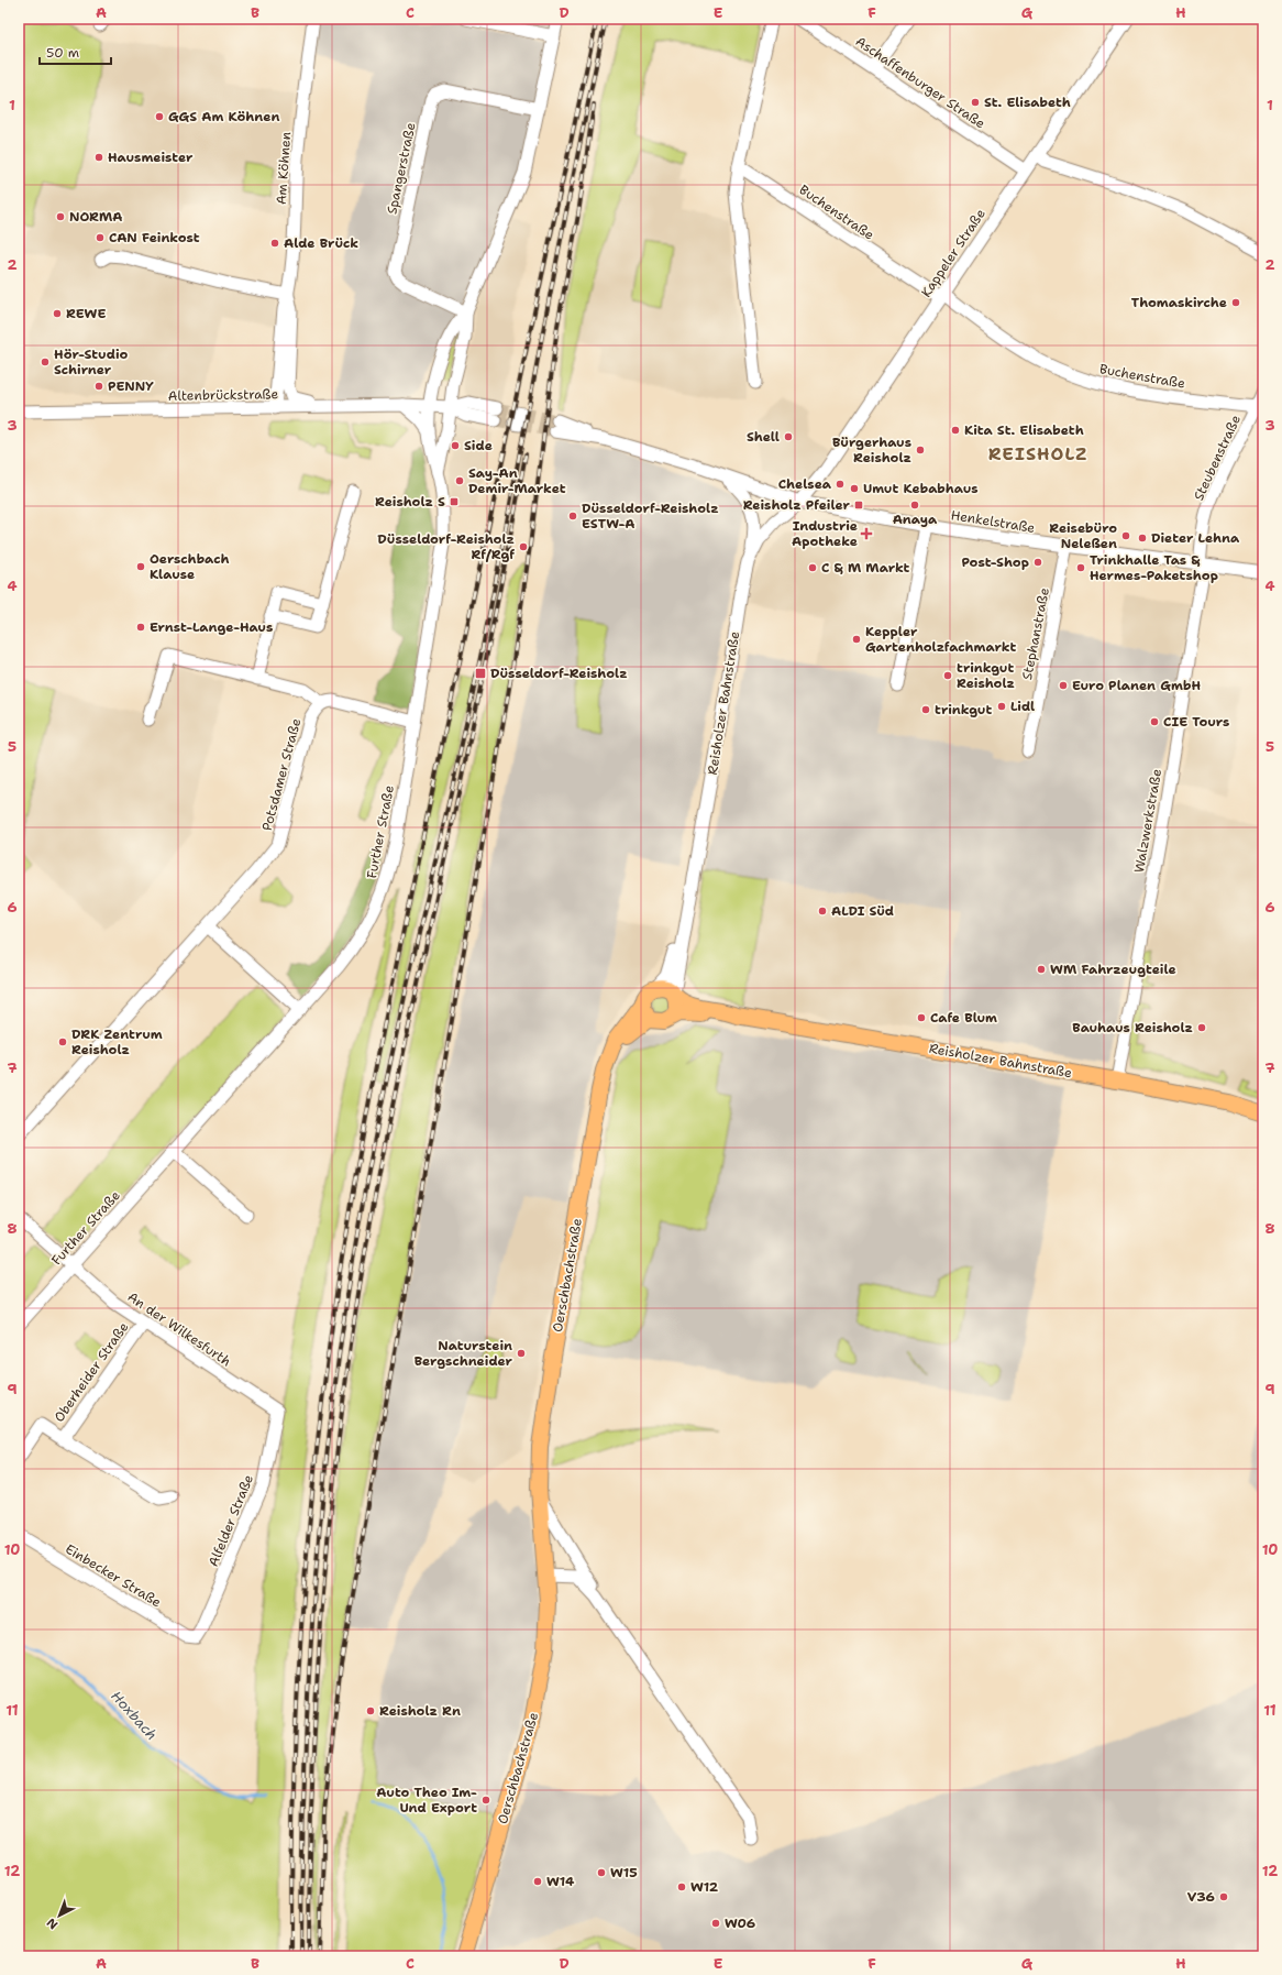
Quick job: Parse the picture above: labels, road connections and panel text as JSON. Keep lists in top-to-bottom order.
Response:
{
  "streets": {
    "main road": ["Reisholzer Bahnstraße", "Oerschbachstraße"],
    "street": [
      "Aschaffenburger Straße",
      "Am Köhnen",
      "Spangerstraße",
      "Buchenstraße",
      "Kappeler Straße",
      "Altenbrückstraße",
      "Steubenstraße",
      "Henkelstraße",
      "Stephanstraße",
      "Potsdamer Straße",
      "Walzwerkstraße",
      "Further Straße",
      "An der Wilkesfurth",
      "Oberheider Straße",
      "Alfelder Straße",
      "Einbecker Straße"
    ]
  },
  "crossings": [
    ["Aschaffenburger Straße", "Kappeler Straße"],
    ["Am Köhnen", "Altenbrückstraße"],
    ["Buchenstraße", "Kappeler Straße"],
    ["Buchenstraße", "Steubenstraße"],
    ["Kappeler Straße", "Henkelstraße"],
    ["Kappeler Straße", "Reisholzer Bahnstraße"],
    ["Altenbrückstraße", "Further Straße"],
    ["Steubenstraße", "Henkelstraße"],
    ["Steubenstraße", "Walzwerkstraße"],
    ["Henkelstraße", "Stephanstraße"],
    ["Henkelstraße", "Reisholzer Bahnstraße"],
    ["Henkelstraße", "Walzwerkstraße"],
    ["Reisholzer Bahnstraße", "Walzwerkstraße"],
    ["Reisholzer Bahnstraße", "Oerschbachstraße"],
    ["Further Straße", "An der Wilkesfurth"],
    ["An der Wilkesfurth", "Oberheider Straße"],
    ["An der Wilkesfurth", "Alfelder Straße"],
    ["Alfelder Straße", "Einbecker Straße"]
  ],
  "districts": ["REISHOLZ"],
  "water": ["Hoxbach"],
  "places": {
    "other": [
      "St. Elisabeth",
      "GGS Am Köhnen",
      "Hausmeister",
      "NORMA",
      "CAN Feinkost",
      "Alde Brück",
      "Thomaskirche",
      "REWE",
      "Hör-Studio Schirner",
      "PENNY",
      "Kita St. Elisabeth",
      "Shell",
      "Side",
      "Bürgerhaus Reisholz",
      "Say-An Demir-Market",
      "Chelsea",
      "Umut Kebabhaus",
      "Anaya",
      "Düsseldorf-Reisholz ESTW-A",
      "Reisebüro Neleßen",
      "Dieter Lehna",
      "Düsseldorf-Reisholz Rf/Rgf",
      "Post-Shop",
      "Oerschbach Klause",
      "C & M Markt",
      "Trinkhalle Tas & Hermes-Paketshop",
      "Ernst-Lange-Haus",
      "Keppler Gartenholzfachmarkt",
      "trinkgut Reisholz",
      "Euro Planen GmbH",
      "Lidl",
      "trinkgut",
      "CIE Tours",
      "ALDI Süd",
      "WM Fahrzeugteile",
      "Cafe Blum",
      "Bauhaus Reisholz",
      "DRK Zentrum Reisholz",
      "Naturstein Bergschneider",
      "Reisholz Rn",
      "Auto Theo Im- Und Export",
      "W15",
      "W14",
      "W12",
      "V36",
      "W06"
    ],
    "transit": ["Reisholz S", "Reisholz Pfeiler", "Düsseldorf-Reisholz"],
    "health": ["Industrie Apotheke"]
  },
  "scale_bar": "50 m",
  "north": "bottom left",
  "grid": {
    "columns": [
      "A",
      "B",
      "C",
      "D",
      "E",
      "F",
      "G",
      "H"
    ],
    "rows": [
      "1",
      "2",
      "3",
      "4",
      "5",
      "6",
      "7",
      "8",
      "9",
      "10",
      "11",
      "12"
    ]
  }
}
